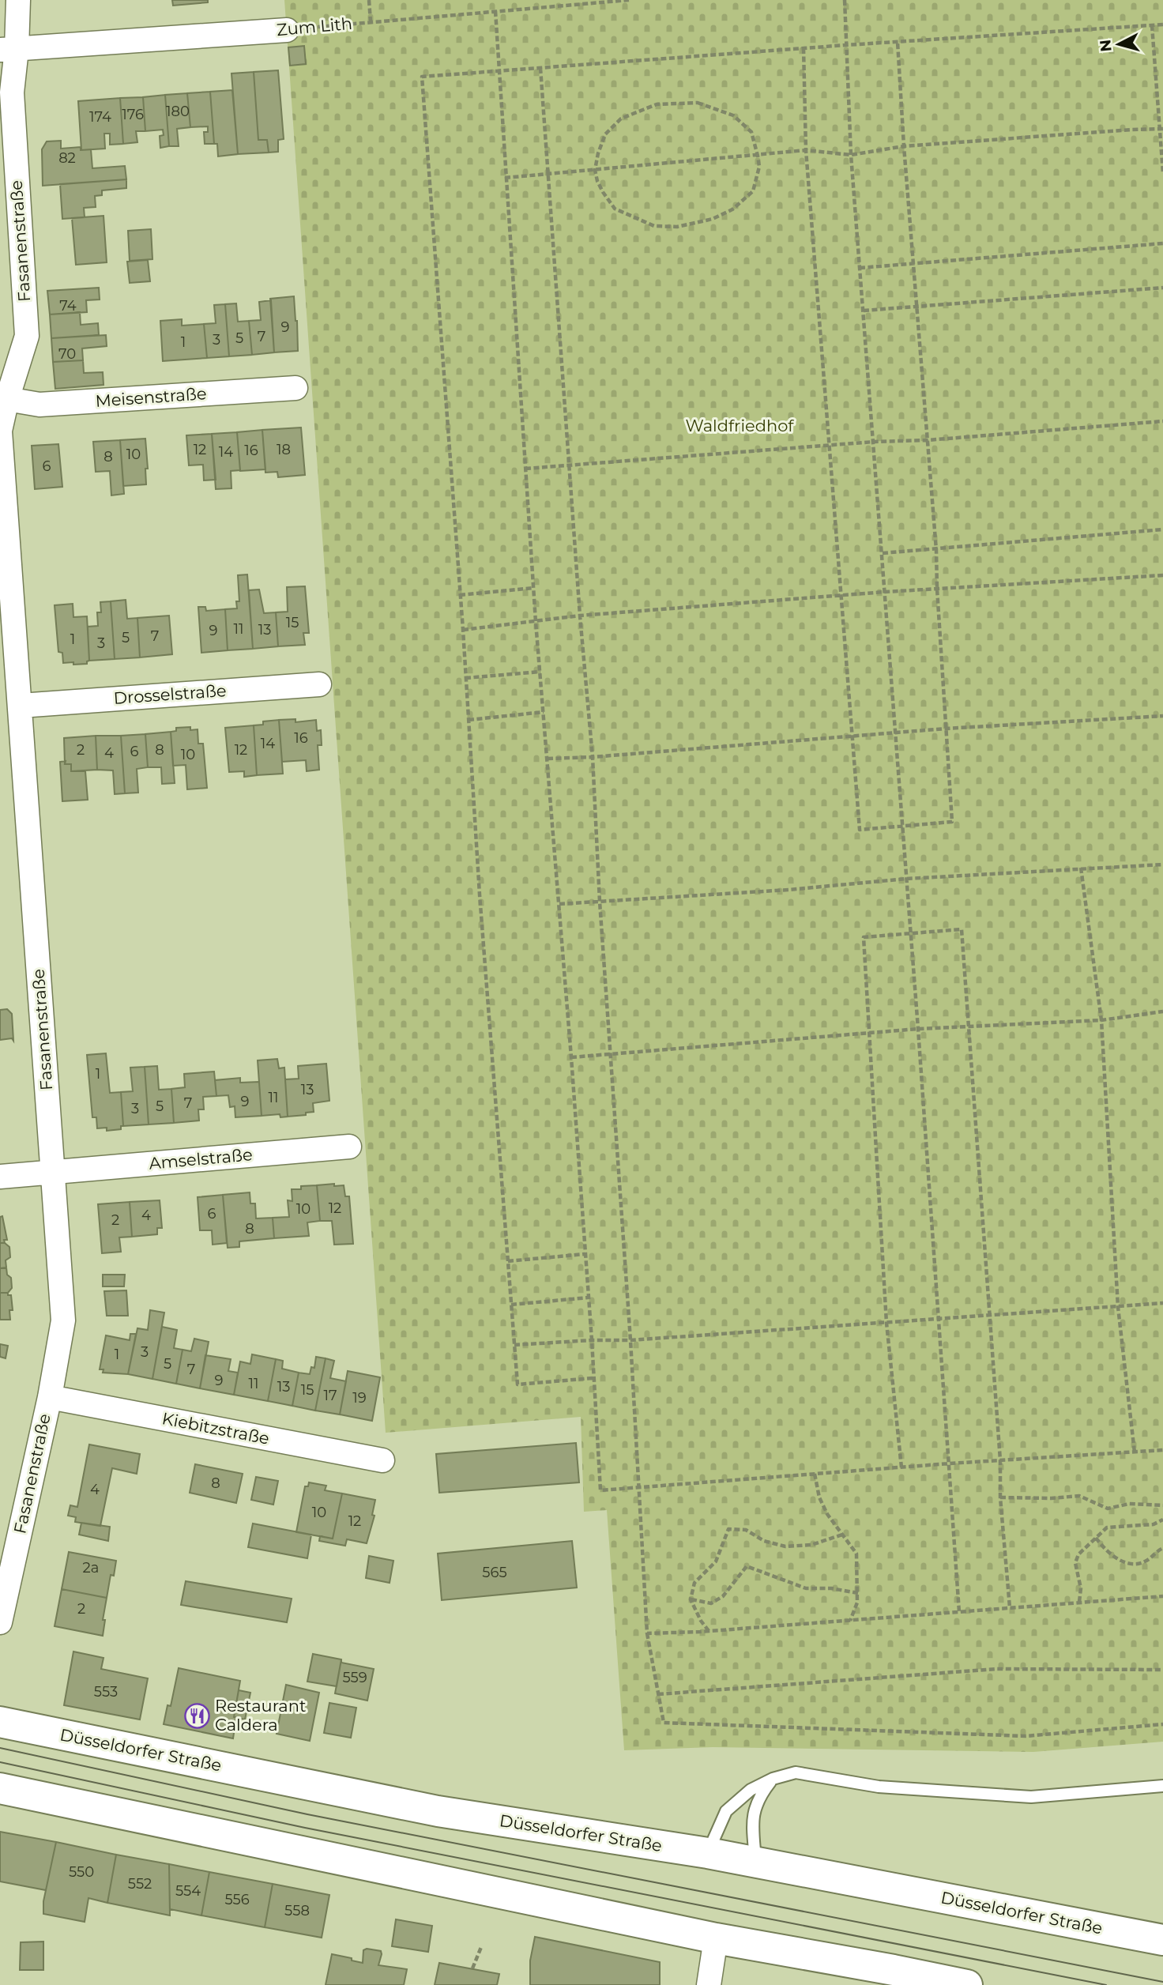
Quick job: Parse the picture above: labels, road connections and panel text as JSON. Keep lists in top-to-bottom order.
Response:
{
  "streets": {
    "main road": ["Düsseldorfer Straße"],
    "street": [
      "Zum Lith",
      "Fasanenstraße",
      "Meisenstraße",
      "Drosselstraße",
      "Amselstraße",
      "Kiebitzstraße"
    ]
  },
  "crossings": [
    ["Zum Lith", "Fasanenstraße"],
    ["Fasanenstraße", "Meisenstraße"],
    ["Fasanenstraße", "Drosselstraße"],
    ["Fasanenstraße", "Amselstraße"],
    ["Fasanenstraße", "Kiebitzstraße"]
  ],
  "parks": ["Waldfriedhof"],
  "places": {
    "restaurant": ["Restaurant Caldera"]
  },
  "house_numbers": [
    "180",
    "176",
    "174",
    "82",
    "74",
    "9",
    "7",
    "5",
    "3",
    "1",
    "70",
    "12",
    "18",
    "16",
    "14",
    "10",
    "8",
    "6",
    "15",
    "11",
    "13",
    "9",
    "7",
    "5",
    "1",
    "3",
    "16",
    "14",
    "2",
    "8",
    "12",
    "6",
    "4",
    "10",
    "1",
    "13",
    "11",
    "9",
    "7",
    "5",
    "3",
    "12",
    "10",
    "6",
    "4",
    "2",
    "8",
    "3",
    "1",
    "5",
    "7",
    "9",
    "11",
    "13",
    "15",
    "17",
    "19",
    "8",
    "4",
    "10",
    "12",
    "2a",
    "565",
    "2",
    "559",
    "553",
    "550",
    "552",
    "554",
    "556",
    "558"
  ],
  "north": "left"
}
